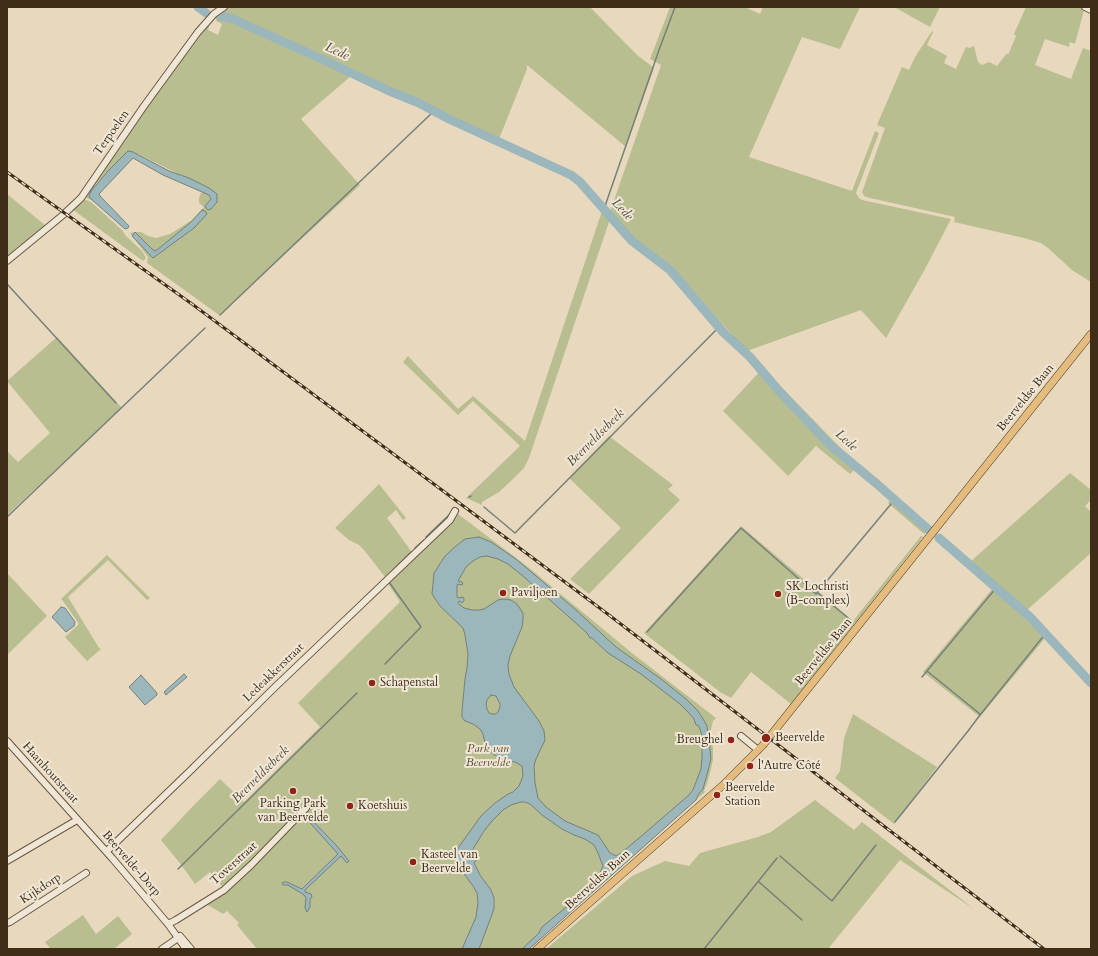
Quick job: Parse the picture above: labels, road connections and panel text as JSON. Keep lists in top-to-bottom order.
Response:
{
  "streets": {
    "main road": ["Beerveldse Baan"],
    "street": [
      "Terpoelen",
      "Ledeakkerstraat",
      "Haanhoutstraat",
      "Beervelde-Dorp",
      "Toverstraat",
      "Kijkdorp"
    ]
  },
  "crossings": [
    ["Ledeakkerstraat", "Beervelde-Dorp"],
    ["Haanhoutstraat", "Beervelde-Dorp"],
    ["Beervelde-Dorp", "Toverstraat"]
  ],
  "water": ["Lede", "Beerveldsebeek"],
  "parks": ["Park van Beervelde"],
  "places": [
    "Paviljoen",
    "SK Lochristi (B-complex)",
    "Schapenstal",
    "Beervelde",
    "Breughel",
    "l'Autre Côté",
    "Parking Park van Beervelde",
    "Beervelde Station",
    "Koetshuis",
    "Kasteel van Beervelde"
  ]
}
